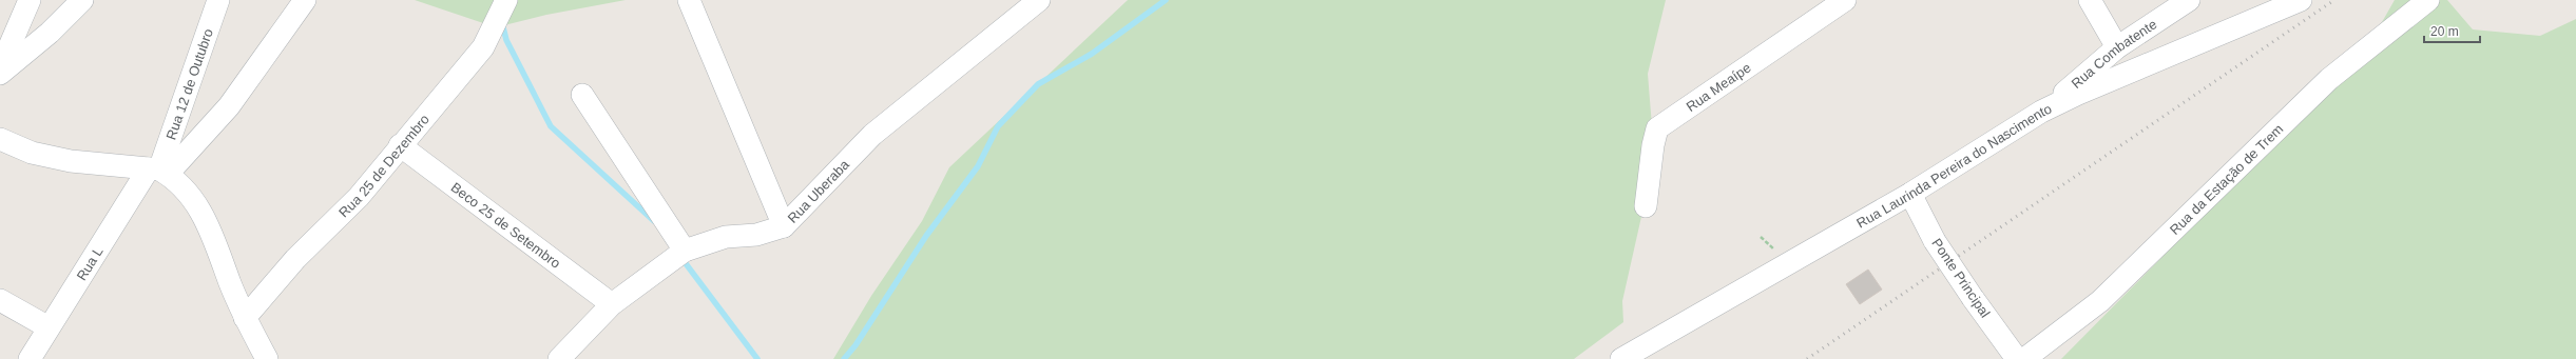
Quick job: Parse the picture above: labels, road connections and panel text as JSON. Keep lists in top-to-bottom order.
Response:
{
  "streets": {
    "street": [
      "Rua Combatente",
      "Rua 12 de Outubro",
      "Rua Meaípe",
      "Rua 25 de Dezembro",
      "Rua Laurinda Pereira do Nascimento",
      "Rua da Estação de Trem",
      "Rua Uberaba",
      "Beco 25 de Setembro",
      "Rua L",
      "Ponte Principal"
    ]
  },
  "crossings": [
    ["Rua Combatente", "Rua Laurinda Pereira do Nascimento"],
    ["Rua 12 de Outubro", "Rua L"],
    ["Rua 25 de Dezembro", "Beco 25 de Setembro"],
    ["Rua Laurinda Pereira do Nascimento", "Ponte Principal"],
    ["Rua Uberaba", "Beco 25 de Setembro"]
  ],
  "scale_bar": "20 m"
}
